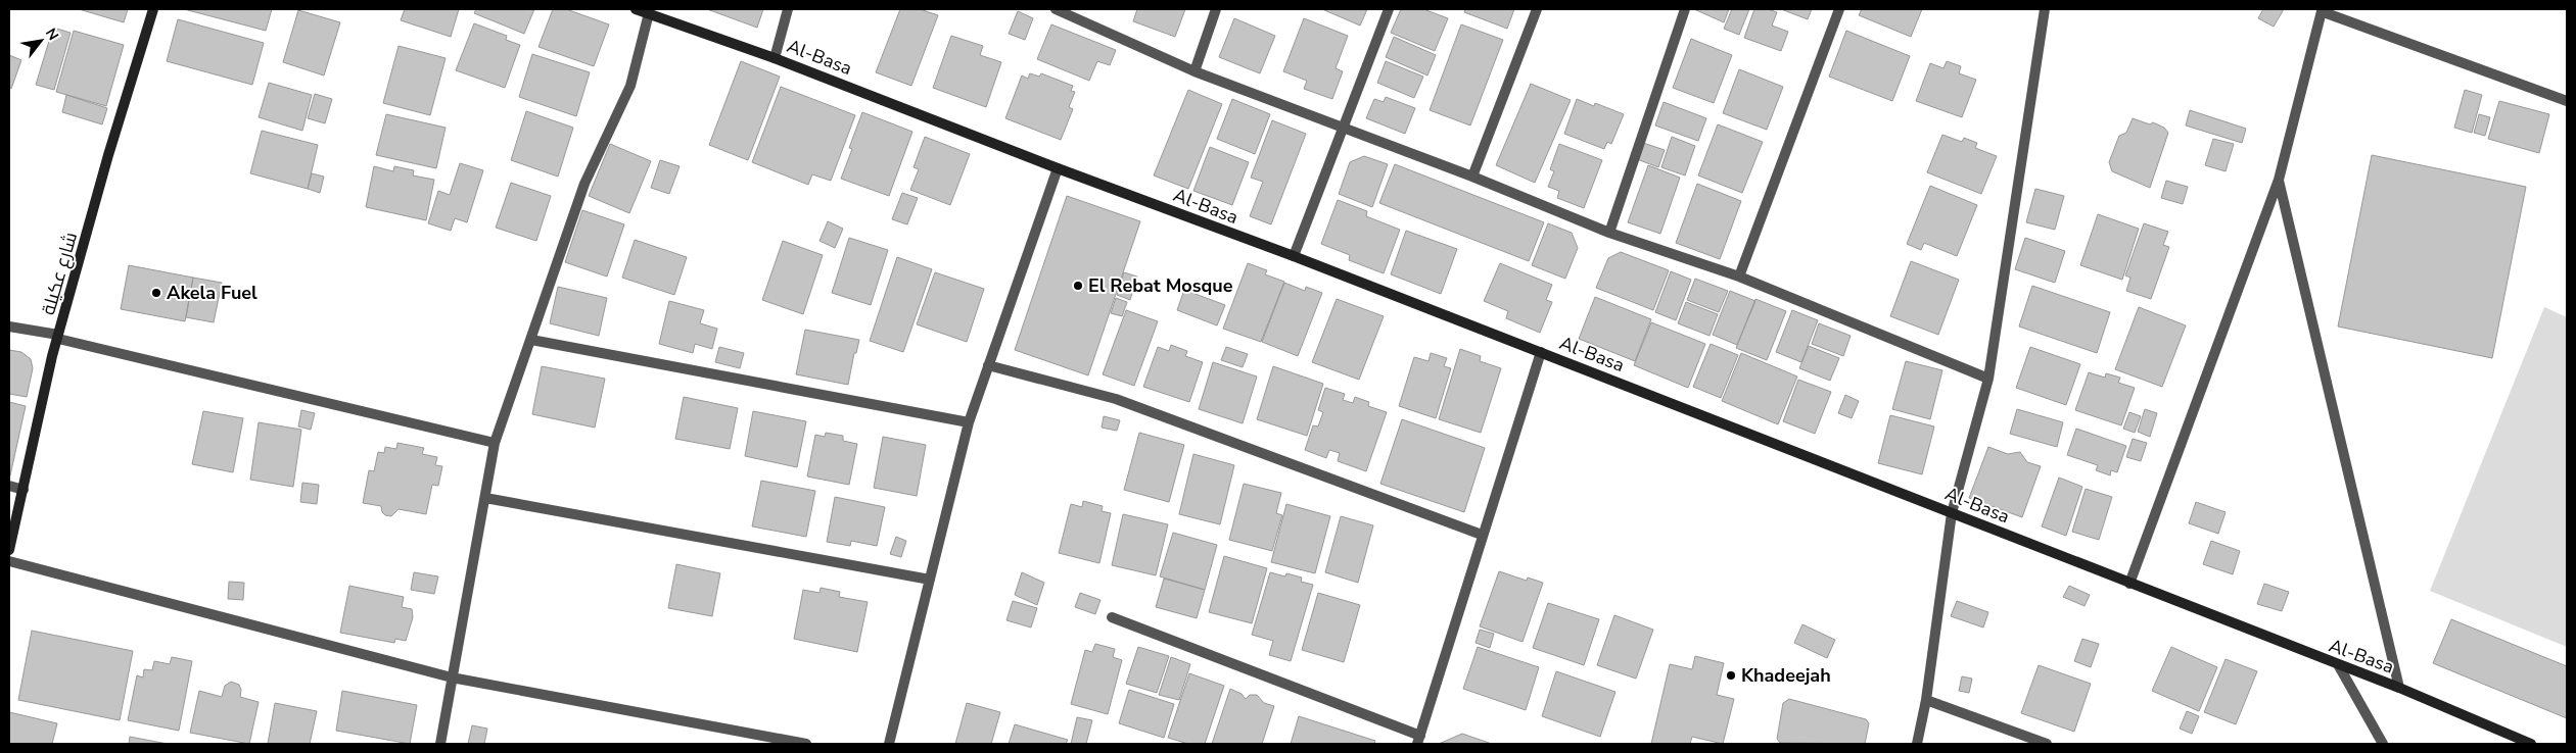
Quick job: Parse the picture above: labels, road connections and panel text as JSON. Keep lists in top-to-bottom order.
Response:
{
  "streets": {
    "street": ["Al-Basa", "شارع عكيلة"]
  },
  "places": ["El Rebat Mosque", "Akela Fuel", "Khadeejah"],
  "north": "top right"
}
